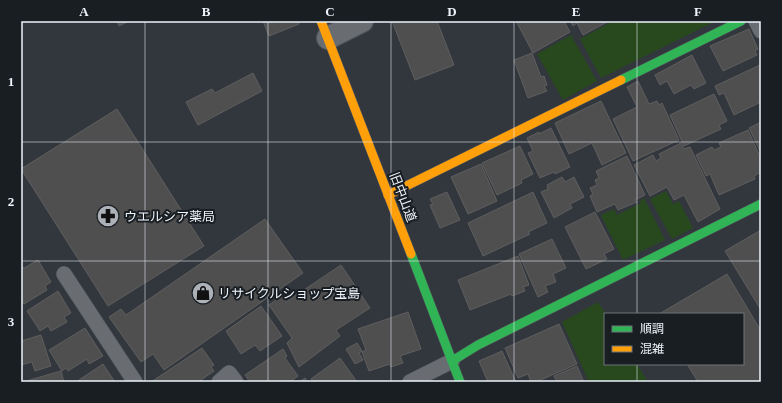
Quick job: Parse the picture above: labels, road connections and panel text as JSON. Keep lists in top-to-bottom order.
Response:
{
  "streets": {
    "street": ["旧中山道"]
  },
  "places": {
    "pharmacy": ["ウエルシア薬局"],
    "shop": ["リサイクルショップ宝島"]
  },
  "legend": ["順調", "混雑"],
  "grid": {
    "columns": [
      "A",
      "B",
      "C",
      "D",
      "E",
      "F"
    ],
    "rows": ["1", "2", "3"]
  }
}
